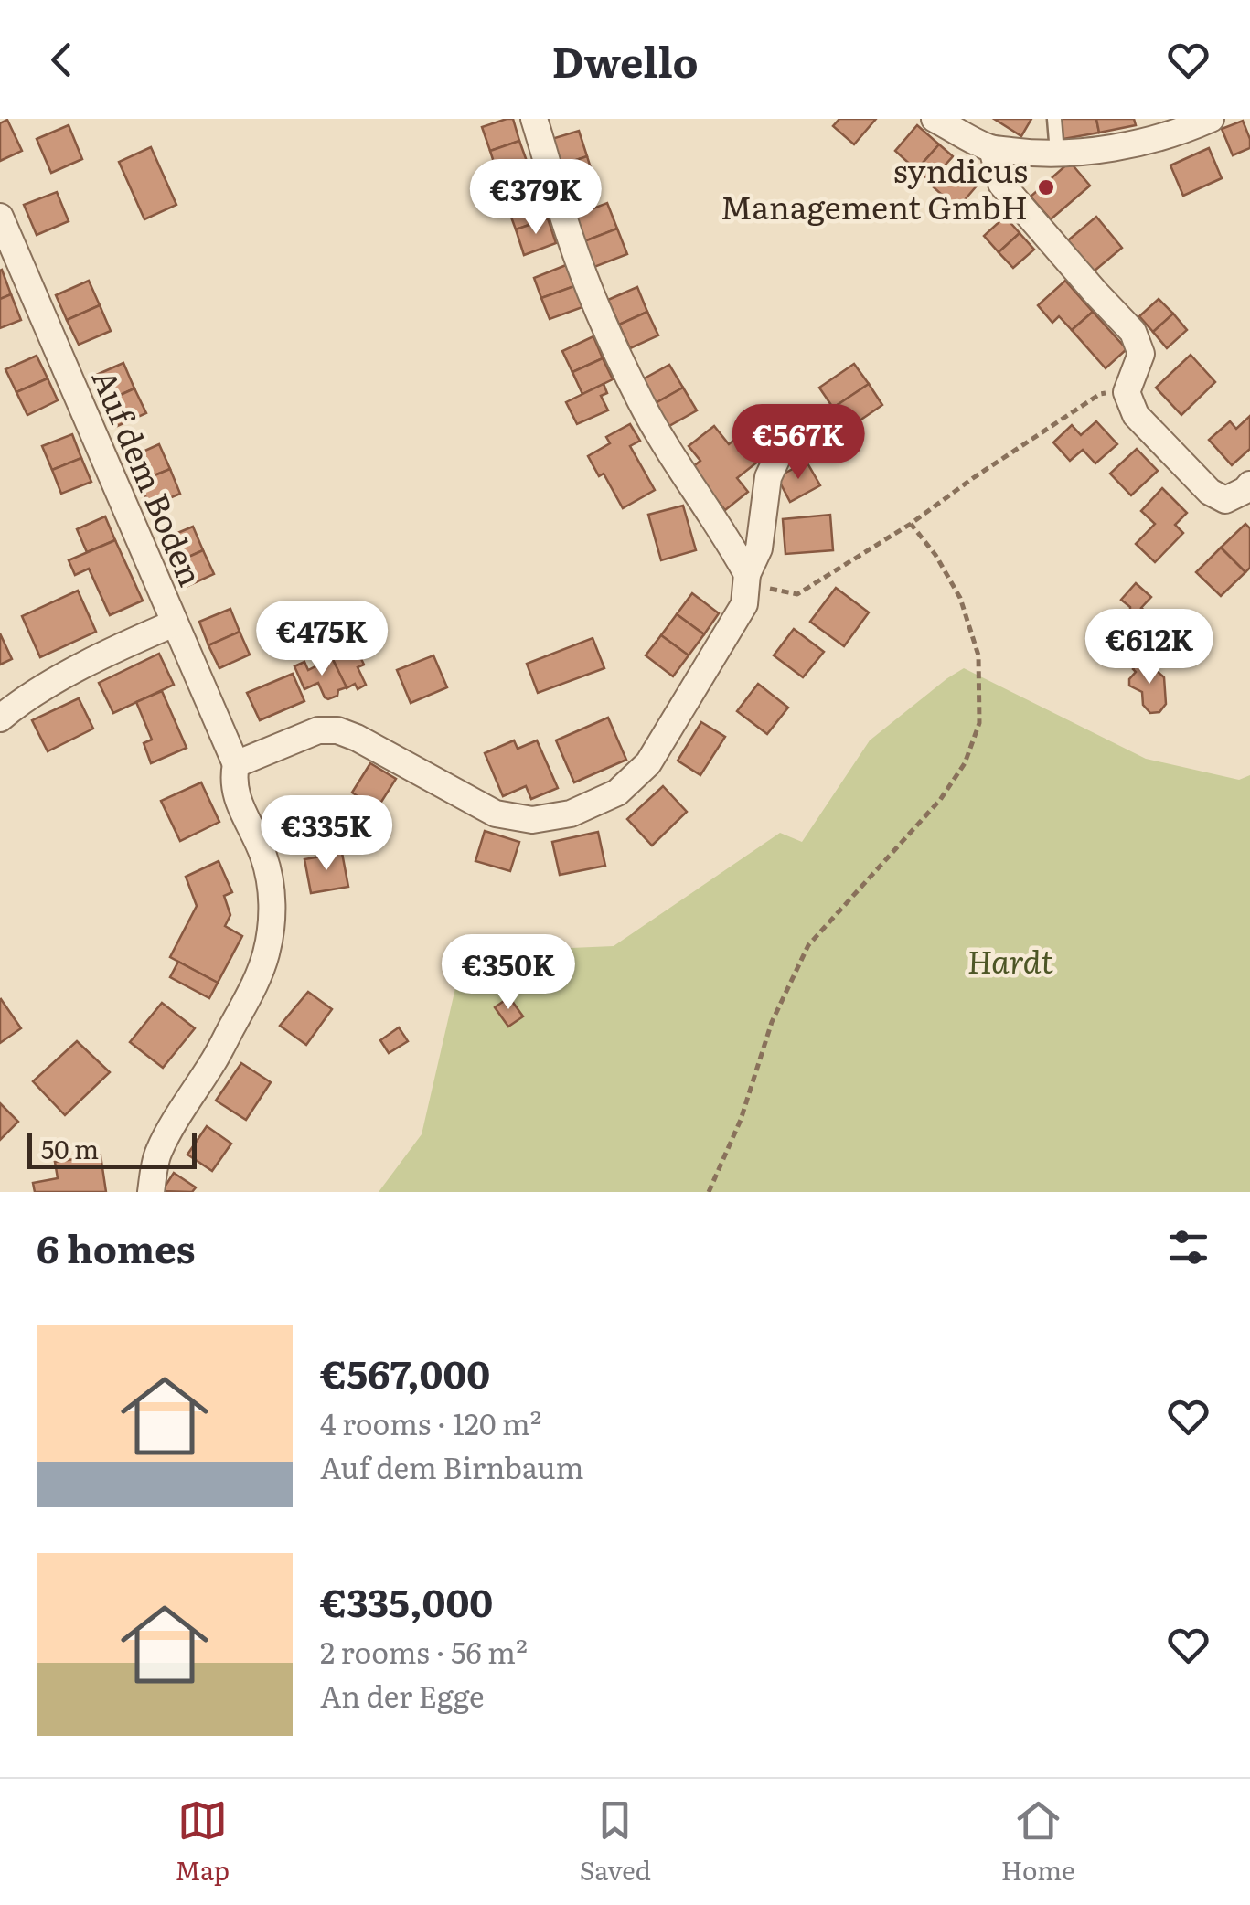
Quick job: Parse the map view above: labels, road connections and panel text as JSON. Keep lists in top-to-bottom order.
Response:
{
  "streets": {
    "street": ["Auf dem Boden"]
  },
  "parks": ["Hardt"],
  "places": ["syndicus Management GmbH"],
  "scale_bar": "50 m",
  "page": {
    "header": "Dwello",
    "price": [
      "€379K",
      "€567K",
      "€475K",
      "€612K",
      "€335K",
      "€350K"
    ],
    "scale": "50 m",
    "heading": "6 homes",
    "list": [
      {
        "name": "€567,000",
        "note": "4 rooms · 120 m² · Auf dem Birnbaum"
      },
      {
        "name": "€335,000",
        "note": "2 rooms · 56 m² · An der Egge"
      }
    ],
    "tabs": ["Map", "Saved", "Home"]
  }
}
